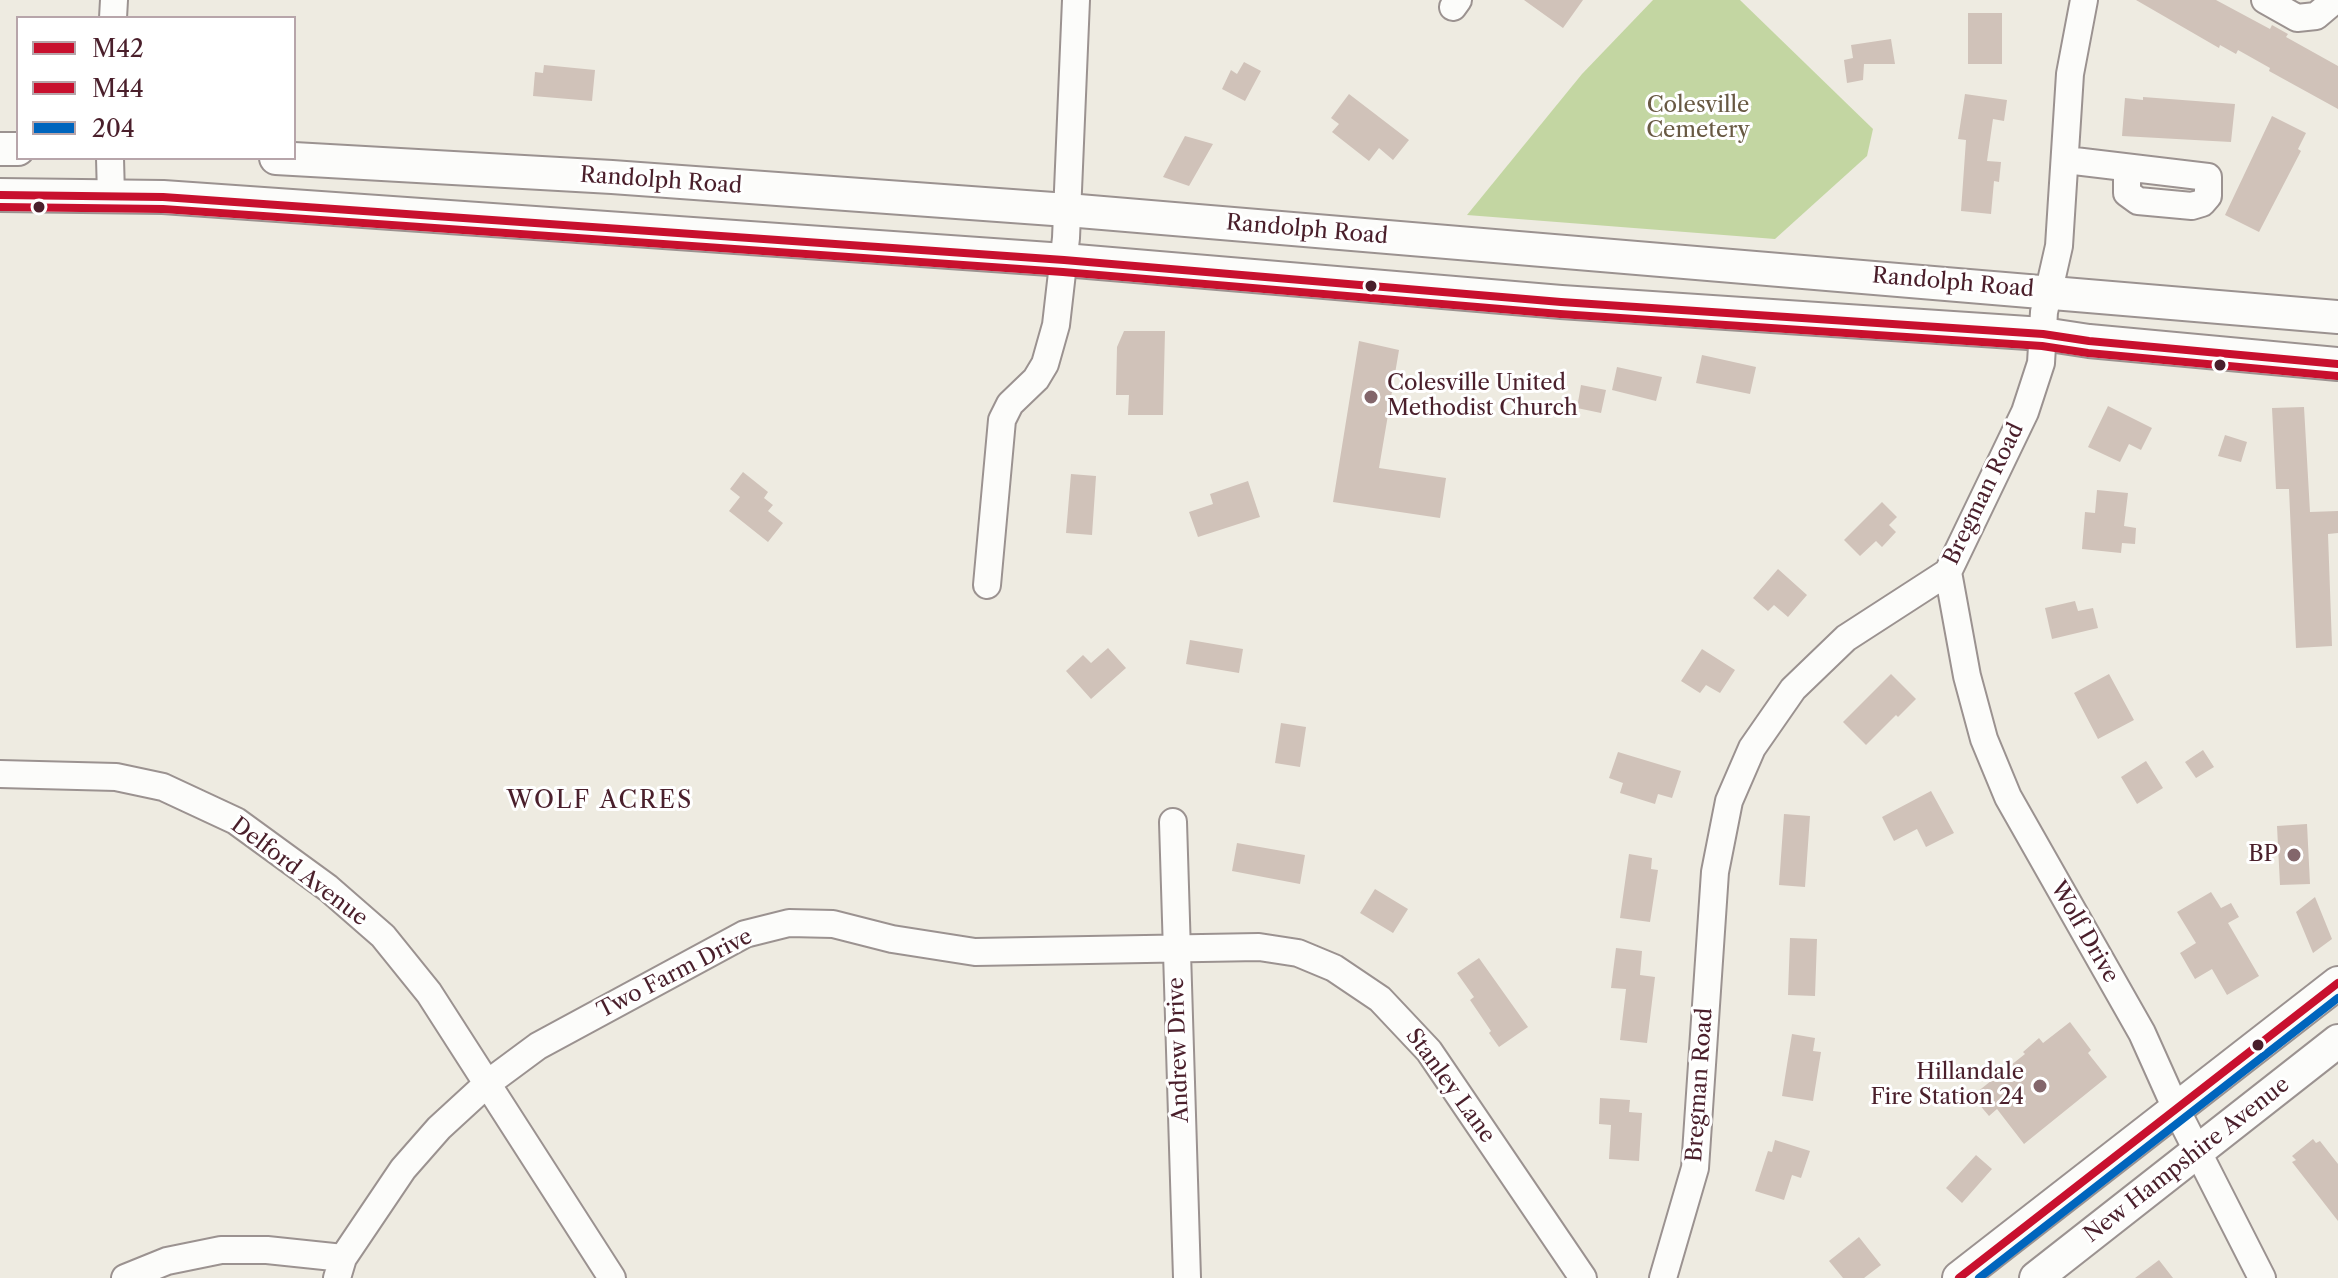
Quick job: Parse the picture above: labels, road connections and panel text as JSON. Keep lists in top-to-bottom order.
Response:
{
  "streets": {
    "main road": ["Randolph Road", "New Hampshire Avenue"],
    "street": [
      "Bregman Road",
      "Delford Avenue",
      "Wolf Drive",
      "Two Farm Drive",
      "Andrew Drive",
      "Stanley Lane"
    ]
  },
  "crossings": [
    ["Randolph Road", "Bregman Road"],
    ["Bregman Road", "Wolf Drive"],
    ["Delford Avenue", "Two Farm Drive"],
    ["Wolf Drive", "New Hampshire Avenue"],
    ["Two Farm Drive", "Andrew Drive"],
    ["Two Farm Drive", "Stanley Lane"],
    ["Andrew Drive", "Stanley Lane"]
  ],
  "districts": ["WOLF ACRES"],
  "parks": ["Colesville Cemetery"],
  "places": ["Colesville United Methodist Church", "BP", "Hillandale Fire Station 24"],
  "lines": ["transit line M42", "transit line M44", "transit line 204"],
  "legend": ["M42", "M44", "204"]
}
